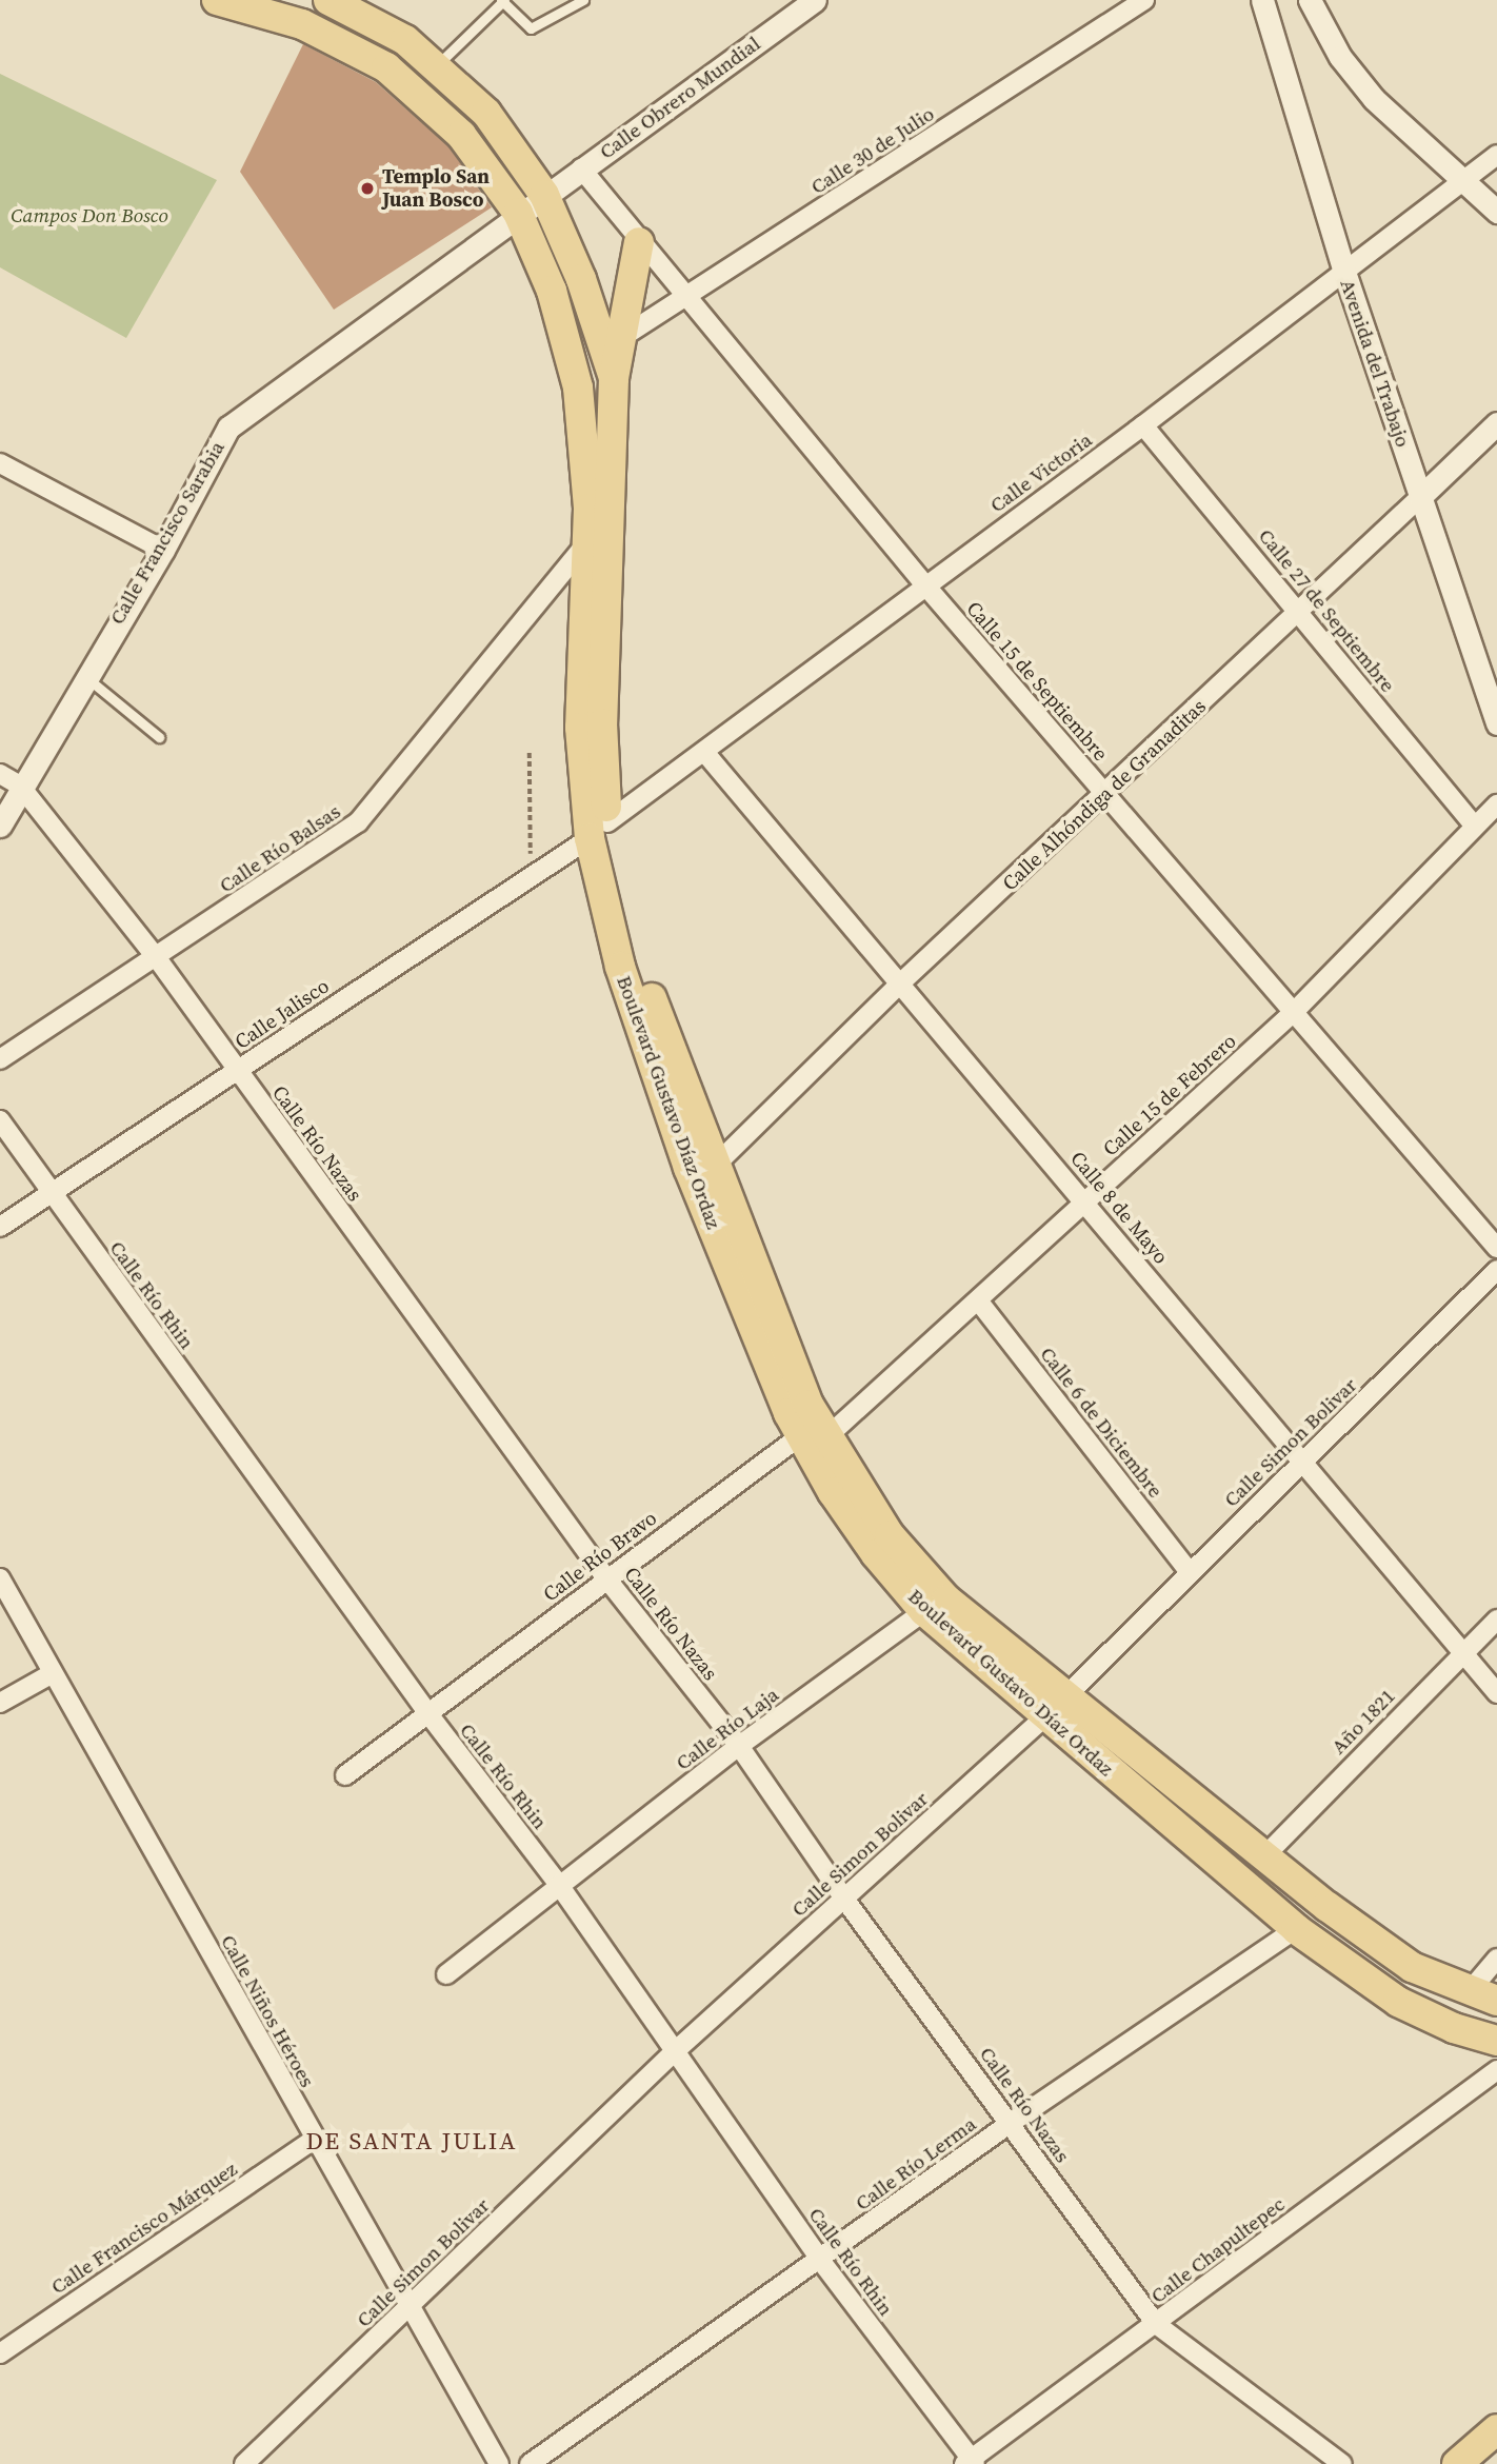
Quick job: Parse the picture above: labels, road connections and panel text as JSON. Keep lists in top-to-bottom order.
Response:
{
  "streets": {
    "main road": ["Boulevard Gustavo Díaz Ordaz"],
    "street": [
      "Calle Obrero Mundial",
      "Calle 30 de Julio",
      "Avenida del Trabajo",
      "Calle Victoria",
      "Calle Francisco Sarabia",
      "Calle 27 de Septiembre",
      "Calle 15 de Septiembre",
      "Calle Alhóndiga de Granaditas",
      "Calle Río Balsas",
      "Calle Jalisco",
      "Calle 15 de Febrero",
      "Calle Río Nazas",
      "Calle 8 de Mayo",
      "Calle Río Rhin",
      "Calle 6 de Diciembre",
      "Calle Simon Bolivar",
      "Calle Río Bravo",
      "Año 1821",
      "Calle Río Laja",
      "Calle Niños Héroes",
      "Calle Río Lerma",
      "Calle Francisco Márquez",
      "Calle Chapultepec"
    ]
  },
  "crossings": [
    ["Calle Obrero Mundial", "Calle Francisco Sarabia"],
    ["Calle Obrero Mundial", "Calle 15 de Septiembre"],
    ["Calle Obrero Mundial", "Boulevard Gustavo Díaz Ordaz"],
    ["Calle 30 de Julio", "Calle 15 de Septiembre"],
    ["Avenida del Trabajo", "Calle Victoria"],
    ["Avenida del Trabajo", "Calle Alhóndiga de Granaditas"],
    ["Calle Victoria", "Calle 27 de Septiembre"],
    ["Calle Victoria", "Calle 15 de Septiembre"],
    ["Calle Victoria", "Calle Jalisco"],
    ["Calle Victoria", "Boulevard Gustavo Díaz Ordaz"],
    ["Calle Victoria", "Calle 8 de Mayo"],
    ["Calle Francisco Sarabia", "Boulevard Gustavo Díaz Ordaz"],
    ["Calle Francisco Sarabia", "Calle Río Nazas"],
    ["Calle 27 de Septiembre", "Calle Alhóndiga de Granaditas"],
    ["Calle 27 de Septiembre", "Calle 15 de Febrero"],
    ["Calle 15 de Septiembre", "Calle Alhóndiga de Granaditas"],
    ["Calle 15 de Septiembre", "Calle 15 de Febrero"],
    ["Calle Alhóndiga de Granaditas", "Boulevard Gustavo Díaz Ordaz"],
    ["Calle Alhóndiga de Granaditas", "Calle 8 de Mayo"],
    ["Calle Río Balsas", "Boulevard Gustavo Díaz Ordaz"],
    ["Calle Río Balsas", "Calle Río Nazas"],
    ["Calle Jalisco", "Boulevard Gustavo Díaz Ordaz"],
    ["Calle Jalisco", "Calle Río Nazas"],
    ["Calle Jalisco", "Calle Río Rhin"],
    ["Calle 15 de Febrero", "Boulevard Gustavo Díaz Ordaz"],
    ["Calle 15 de Febrero", "Calle 8 de Mayo"],
    ["Calle 15 de Febrero", "Calle 6 de Diciembre"],
    ["Calle 15 de Febrero", "Calle Río Bravo"],
    ["Boulevard Gustavo Díaz Ordaz", "Calle Simon Bolivar"],
    ["Boulevard Gustavo Díaz Ordaz", "Calle Río Bravo"],
    ["Boulevard Gustavo Díaz Ordaz", "Año 1821"],
    ["Boulevard Gustavo Díaz Ordaz", "Calle Río Laja"],
    ["Boulevard Gustavo Díaz Ordaz", "Calle Río Lerma"],
    ["Calle Río Nazas", "Calle Simon Bolivar"],
    ["Calle Río Nazas", "Calle Río Bravo"],
    ["Calle Río Nazas", "Calle Río Laja"],
    ["Calle Río Nazas", "Calle Río Lerma"],
    ["Calle Río Nazas", "Calle Chapultepec"],
    ["Calle 8 de Mayo", "Calle Simon Bolivar"],
    ["Calle 8 de Mayo", "Año 1821"],
    ["Calle Río Rhin", "Calle Simon Bolivar"],
    ["Calle Río Rhin", "Calle Río Bravo"],
    ["Calle Río Rhin", "Calle Río Laja"],
    ["Calle Río Rhin", "Calle Río Lerma"],
    ["Calle Río Rhin", "Calle Chapultepec"],
    ["Calle 6 de Diciembre", "Calle Simon Bolivar"],
    ["Calle Simon Bolivar", "Calle Niños Héroes"],
    ["Calle Niños Héroes", "Calle Francisco Márquez"]
  ],
  "districts": ["DE SANTA JULIA"],
  "parks": ["Campos Don Bosco"],
  "places": ["Templo San Juan Bosco"]
}
